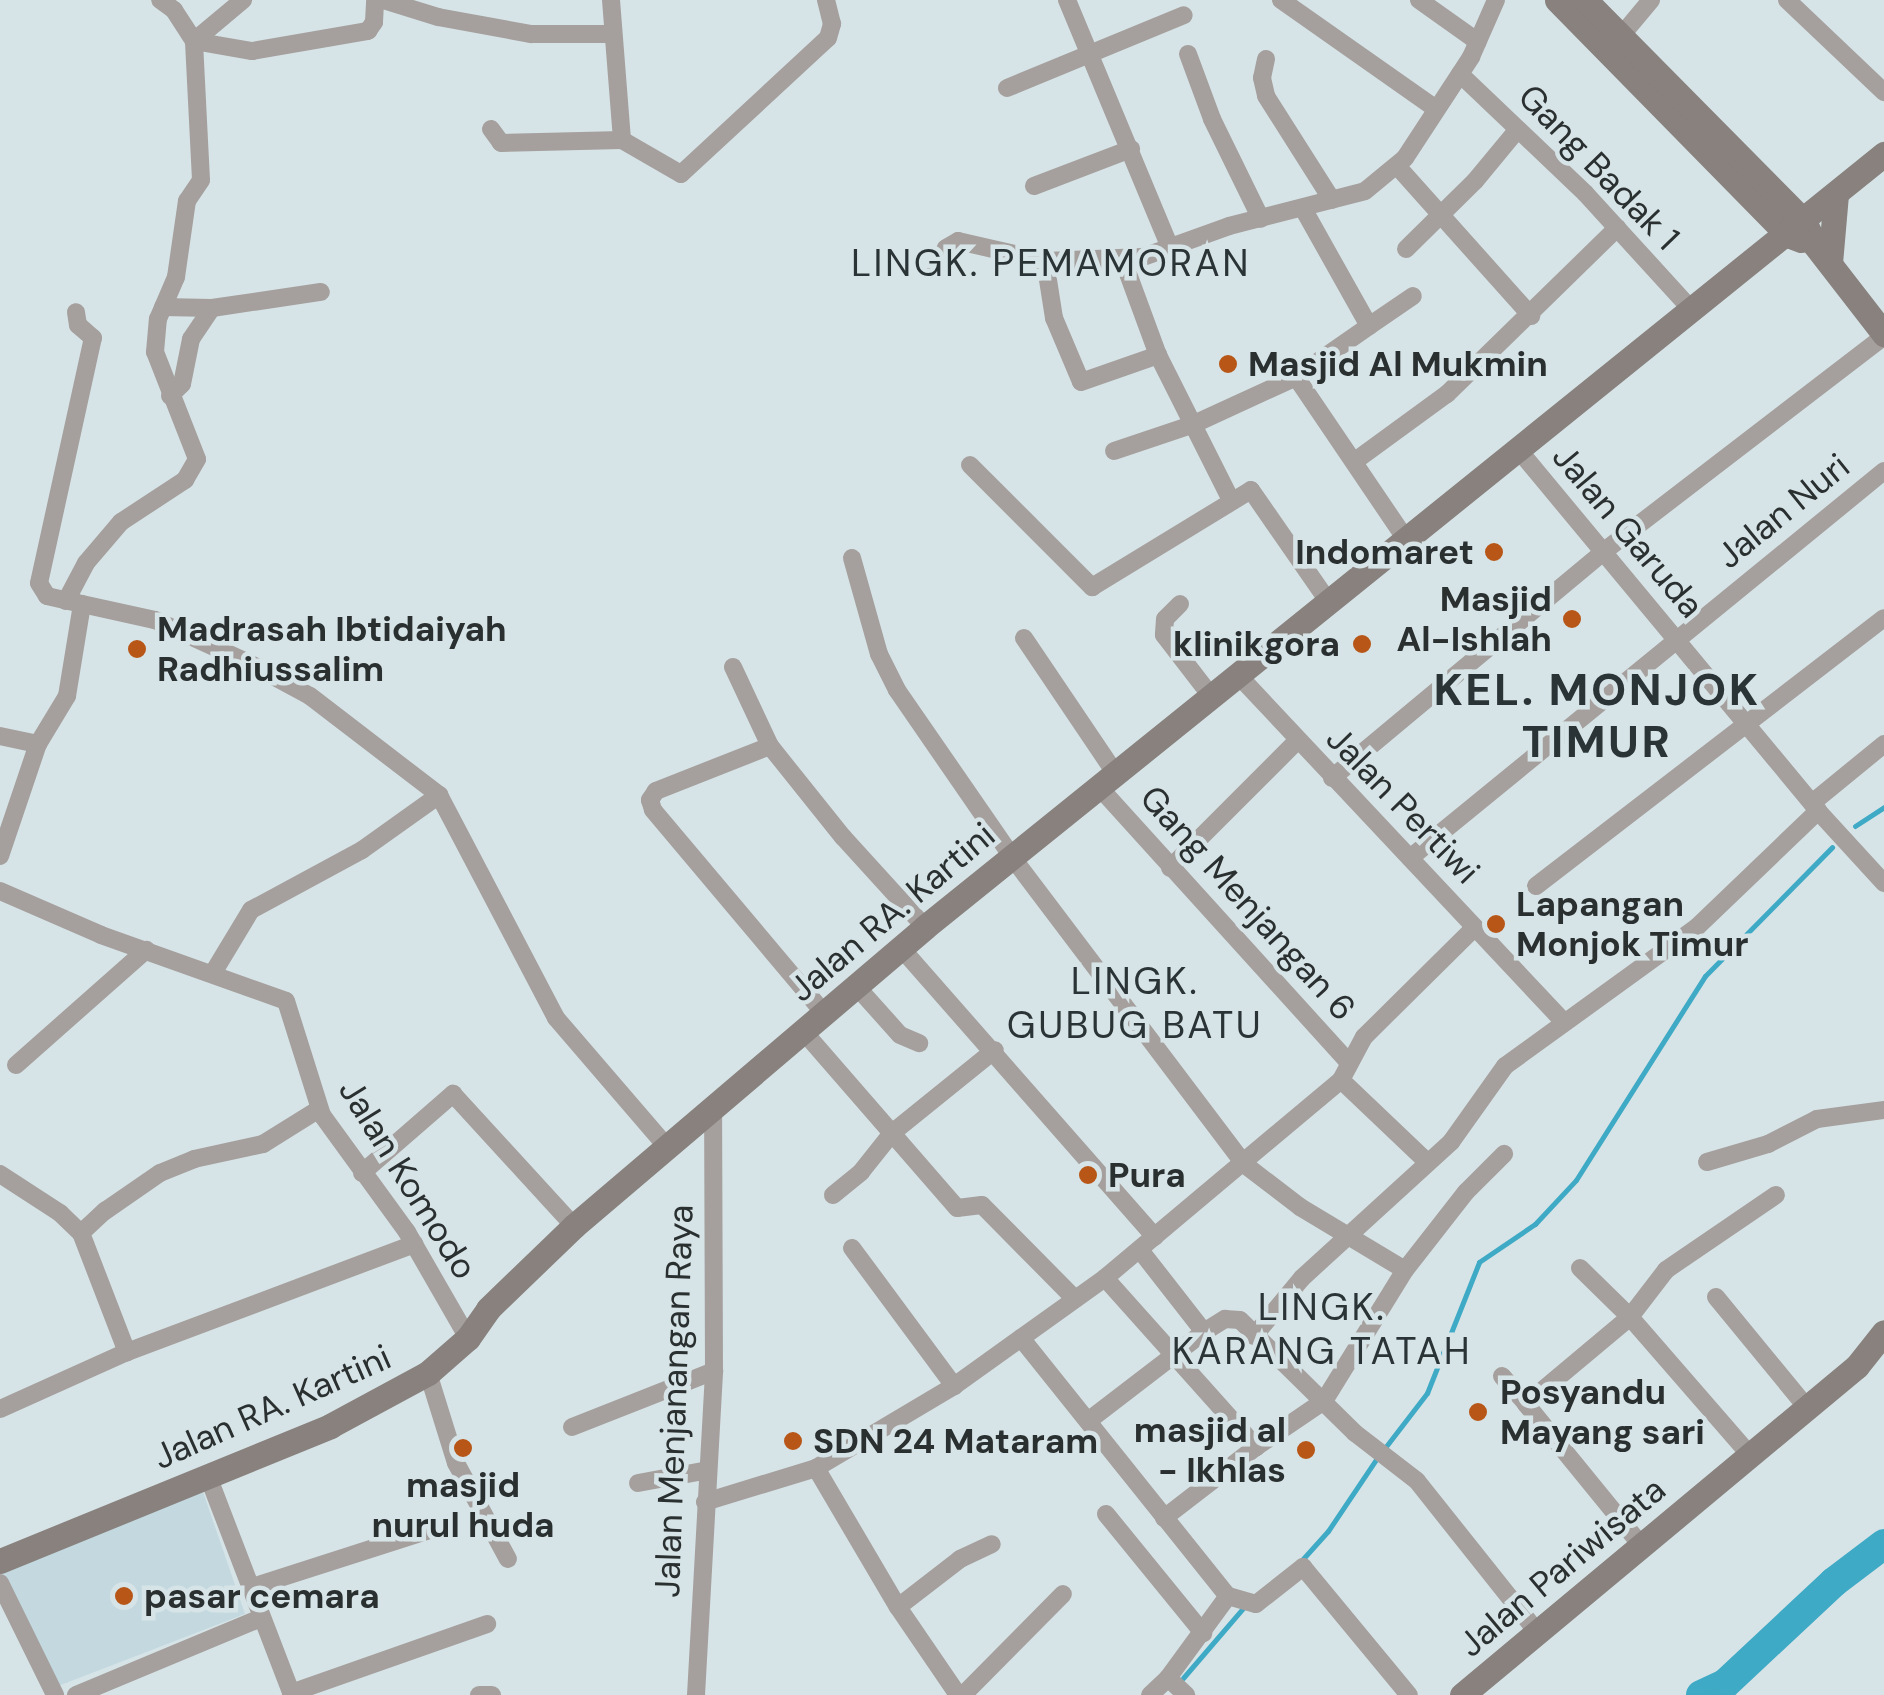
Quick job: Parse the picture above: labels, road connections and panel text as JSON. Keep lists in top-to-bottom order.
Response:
{
  "streets": {
    "street": [
      "Gang Badak 1",
      "Jalan Nuri",
      "Jalan Garuda",
      "Jalan Pertiwi",
      "Gang Menjangan 6",
      "Jalan RA. Kartini",
      "Jalan Komodo",
      "Jalan Menjanangan Raya",
      "Jalan Pariwisata"
    ]
  },
  "crossings": [
    ["Gang Badak 1", "Jalan RA. Kartini"],
    ["Jalan Nuri", "Jalan Garuda"],
    ["Jalan Nuri", "Jalan Pertiwi"],
    ["Jalan Garuda", "Jalan RA. Kartini"],
    ["Jalan Pertiwi", "Jalan RA. Kartini"],
    ["Gang Menjangan 6", "Jalan RA. Kartini"],
    ["Jalan RA. Kartini", "Jalan Komodo"],
    ["Jalan RA. Kartini", "Jalan Menjanangan Raya"]
  ],
  "districts": [
    "LINGK. PEMAMORAN",
    "KEL. MONJOK TIMUR",
    "LINGK. GUBUG BATU",
    "LINGK. KARANG TATAH"
  ],
  "places": [
    "Masjid Al Mukmin",
    "Indomaret",
    "Masjid Al-Ishlah",
    "klinikgora",
    "Madrasah Ibtidaiyah Radhiussalim",
    "Lapangan Monjok Timur",
    "Pura",
    "Posyandu Mayang sari",
    "SDN 24 Mataram",
    "masjid nurul huda",
    "masjid al - Ikhlas",
    "pasar cemara"
  ]
}
